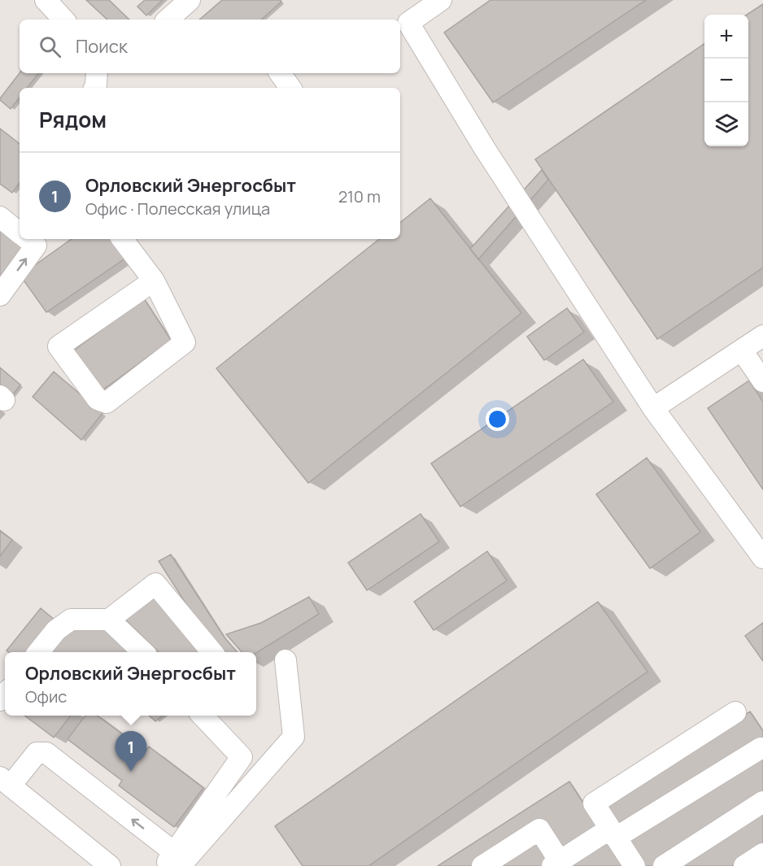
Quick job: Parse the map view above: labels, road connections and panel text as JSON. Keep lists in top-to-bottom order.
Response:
{
  "page": {
    "map_buttons": ["+", "−"],
    "search": "Поиск",
    "heading": "Рядом",
    "list": [
      {
        "mark": "1",
        "name": "Орловский Энергосбыт",
        "note": "Офис · Полесская улица",
        "value": "210 m"
      }
    ],
    "popup": ["Орловский Энергосбыт", "Офис"],
    "pins": "1"
  }
}
